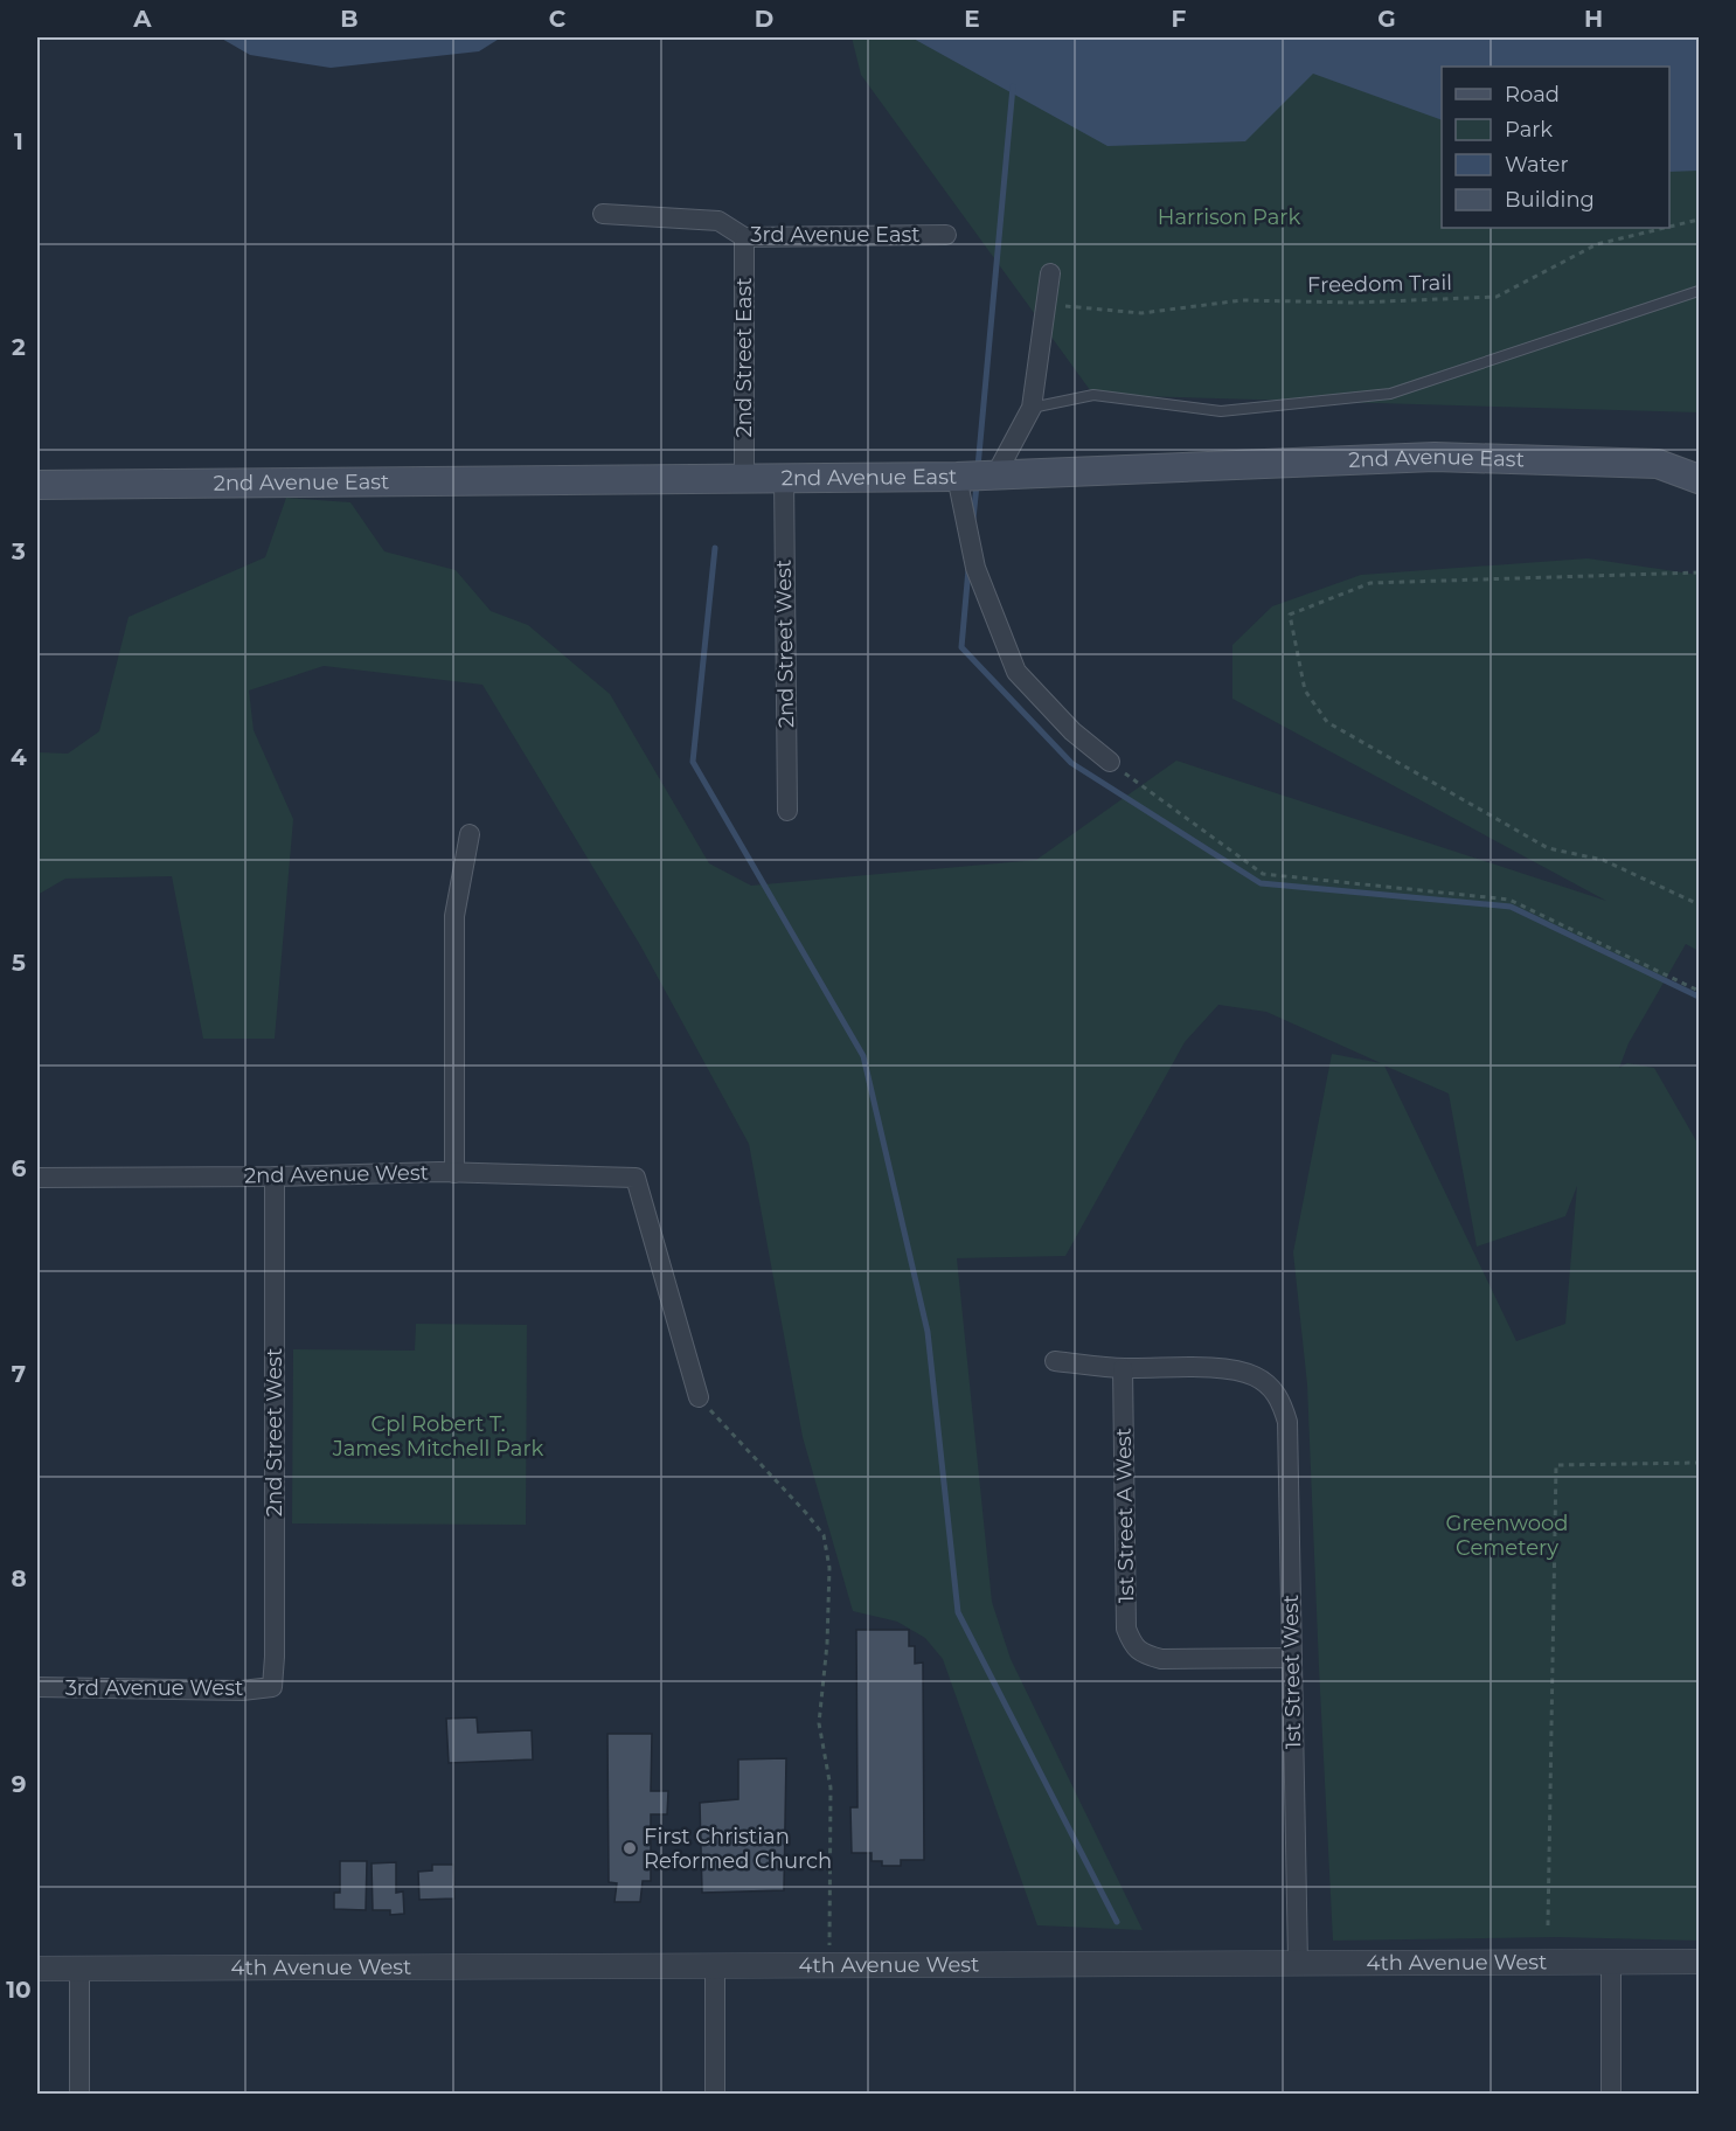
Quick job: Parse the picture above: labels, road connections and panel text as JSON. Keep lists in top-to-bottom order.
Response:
{
  "streets": {
    "main road": ["2nd Avenue East"],
    "street": [
      "3rd Avenue East",
      "2nd Street East",
      "2nd Street West",
      "2nd Avenue West",
      "1st Street A West",
      "1st Street West",
      "3rd Avenue West",
      "4th Avenue West"
    ],
    "path": ["Freedom Trail"]
  },
  "crossings": [
    ["3rd Avenue East", "2nd Street East"],
    ["2nd Street East", "2nd Avenue East"],
    ["2nd Avenue East", "2nd Street West"],
    ["2nd Street West", "2nd Avenue West"],
    ["2nd Street West", "3rd Avenue West"],
    ["1st Street A West", "1st Street West"],
    ["1st Street West", "4th Avenue West"]
  ],
  "parks": ["Harrison Park", "Cpl Robert T. James Mitchell Park", "Greenwood Cemetery"],
  "places": ["First Christian Reformed Church"],
  "legend": [
    "Road",
    "Park",
    "Water",
    "Building"
  ],
  "grid": {
    "columns": [
      "A",
      "B",
      "C",
      "D",
      "E",
      "F",
      "G",
      "H"
    ],
    "rows": [
      "1",
      "2",
      "3",
      "4",
      "5",
      "6",
      "7",
      "8",
      "9",
      "10"
    ]
  }
}
